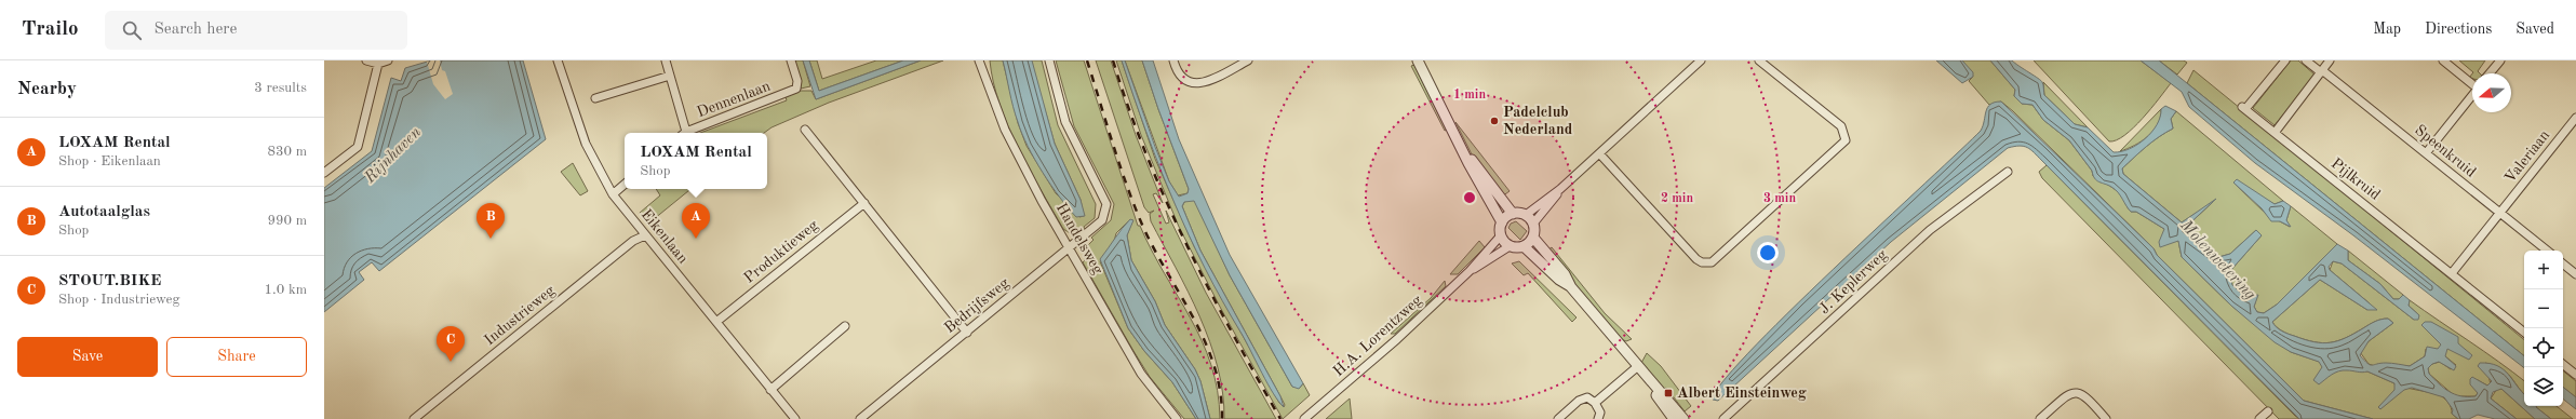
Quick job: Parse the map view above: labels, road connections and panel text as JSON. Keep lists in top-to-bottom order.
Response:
{
  "streets": {
    "street": [
      "Dennenlaan",
      "Speenkruid",
      "Valeriaan",
      "Pijlkruid",
      "Eikenlaan",
      "Handelsweg",
      "Produktieweg",
      "J. Keplerweg",
      "Bedrijfsweg",
      "Industrieweg",
      "H.A. Lorentzweg"
    ]
  },
  "crossings": [
    ["Speenkruid", "Valeriaan"],
    ["Eikenlaan", "Produktieweg"],
    ["Eikenlaan", "Industrieweg"],
    ["Handelsweg", "Bedrijfsweg"]
  ],
  "water": ["Rijnhaven", "Molenwetering"],
  "places": {
    "other": ["Padelclub Nederland"],
    "transit": ["Albert Einsteinweg"]
  },
  "north": "left",
  "page": {
    "header": "Trailo",
    "search": "Search here",
    "nav": ["Map", "Directions", "Saved"],
    "heading": ["Nearby", "3 results"],
    "list": [
      {
        "mark": "A",
        "name": "LOXAM Rental",
        "note": "Shop · Eikenlaan",
        "value": "830 m"
      },
      {
        "mark": "B",
        "name": "Autotaalglas",
        "note": "Shop",
        "value": "990 m"
      },
      {
        "mark": "C",
        "name": "STOUT.BIKE",
        "note": "Shop · Industrieweg",
        "value": "1.0 km"
      }
    ],
    "popup": ["LOXAM Rental", "Shop"],
    "pins": ["A", "B", "C"],
    "map_buttons": ["+", "−"],
    "buttons": ["Save", "Share"]
  },
  "rings": ["1 min", "2 min", "3 min"]
}
